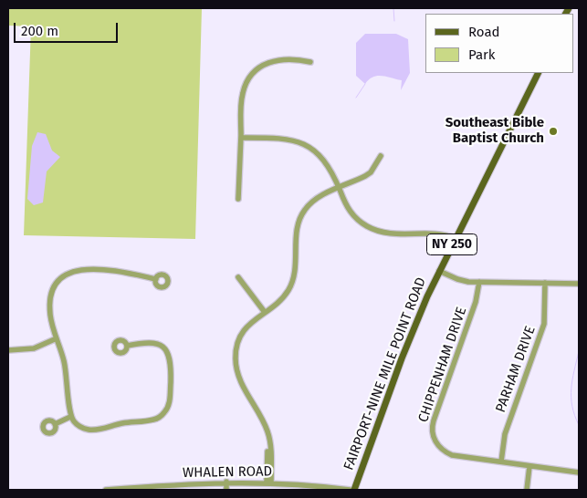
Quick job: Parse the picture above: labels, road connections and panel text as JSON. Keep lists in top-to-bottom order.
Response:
{
  "streets": {
    "main road": ["NY 250", "FAIRPORT-NINE MILE POINT ROAD"],
    "street": ["CHIPPENHAM DRIVE", "PARHAM DRIVE", "WHALEN ROAD"]
  },
  "crossings": [
    ["CHIPPENHAM DRIVE", "PARHAM DRIVE"]
  ],
  "places": ["Southeast Bible Baptist Church"],
  "legend": ["Road", "Park"],
  "scale_bar": "200 m"
}
